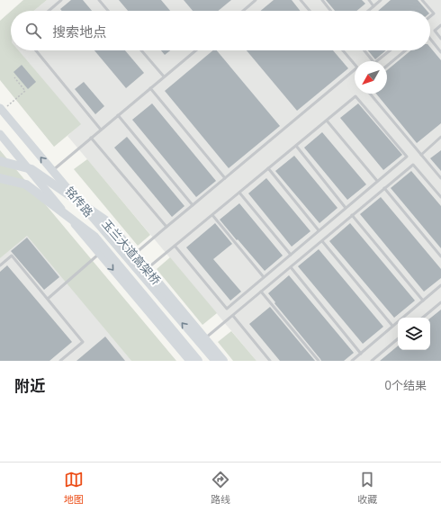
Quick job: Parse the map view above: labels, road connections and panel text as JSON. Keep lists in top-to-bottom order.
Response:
{
  "streets": {
    "main road": ["铭传路", "玉兰大道高架桥"]
  },
  "north": "bottom left",
  "page": {
    "search": "搜索地点",
    "heading": ["附近", "0个结果"],
    "nav": ["地图", "路线", "收藏"]
  }
}
